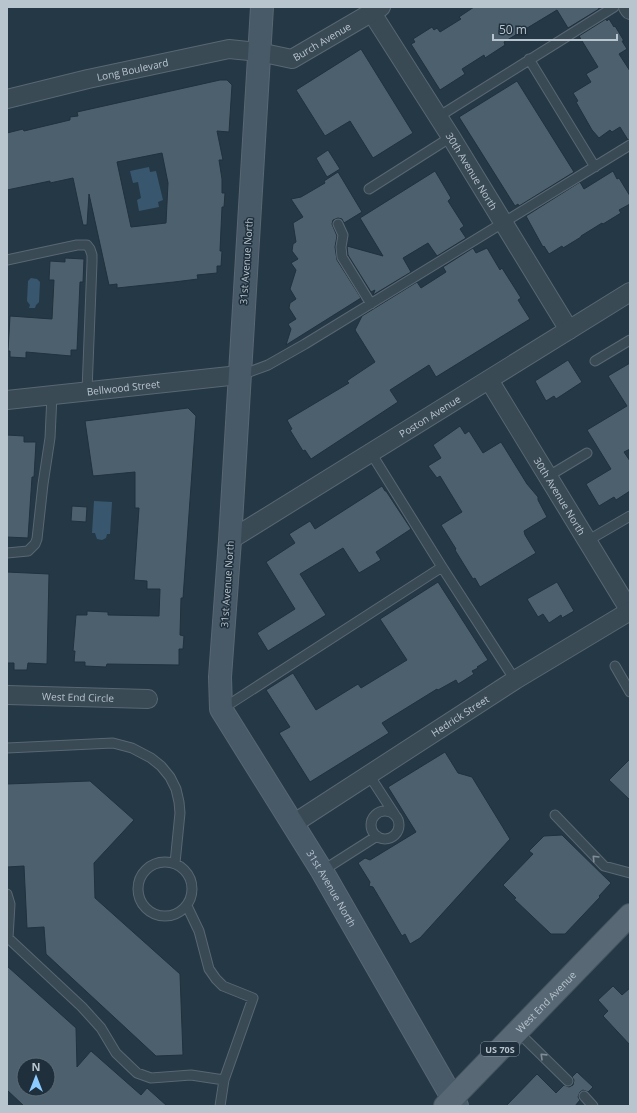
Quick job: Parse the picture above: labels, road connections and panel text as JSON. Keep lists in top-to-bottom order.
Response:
{
  "streets": {
    "main road": ["31st Avenue North", "West End Avenue", "US 70S"],
    "street": [
      "Burch Avenue",
      "Long Boulevard",
      "30th Avenue North",
      "Bellwood Street",
      "Poston Avenue",
      "West End Circle",
      "Hedrick Street"
    ]
  },
  "crossings": [
    ["Burch Avenue", "Long Boulevard"],
    ["Burch Avenue", "30th Avenue North"],
    ["Burch Avenue", "31st Avenue North"],
    ["Long Boulevard", "31st Avenue North"],
    ["30th Avenue North", "Poston Avenue"],
    ["30th Avenue North", "Hedrick Street"],
    ["31st Avenue North", "Bellwood Street"],
    ["31st Avenue North", "Poston Avenue"],
    ["31st Avenue North", "Hedrick Street"],
    ["31st Avenue North", "West End Avenue"]
  ],
  "scale_bar": "50 m",
  "north": "top"
}
